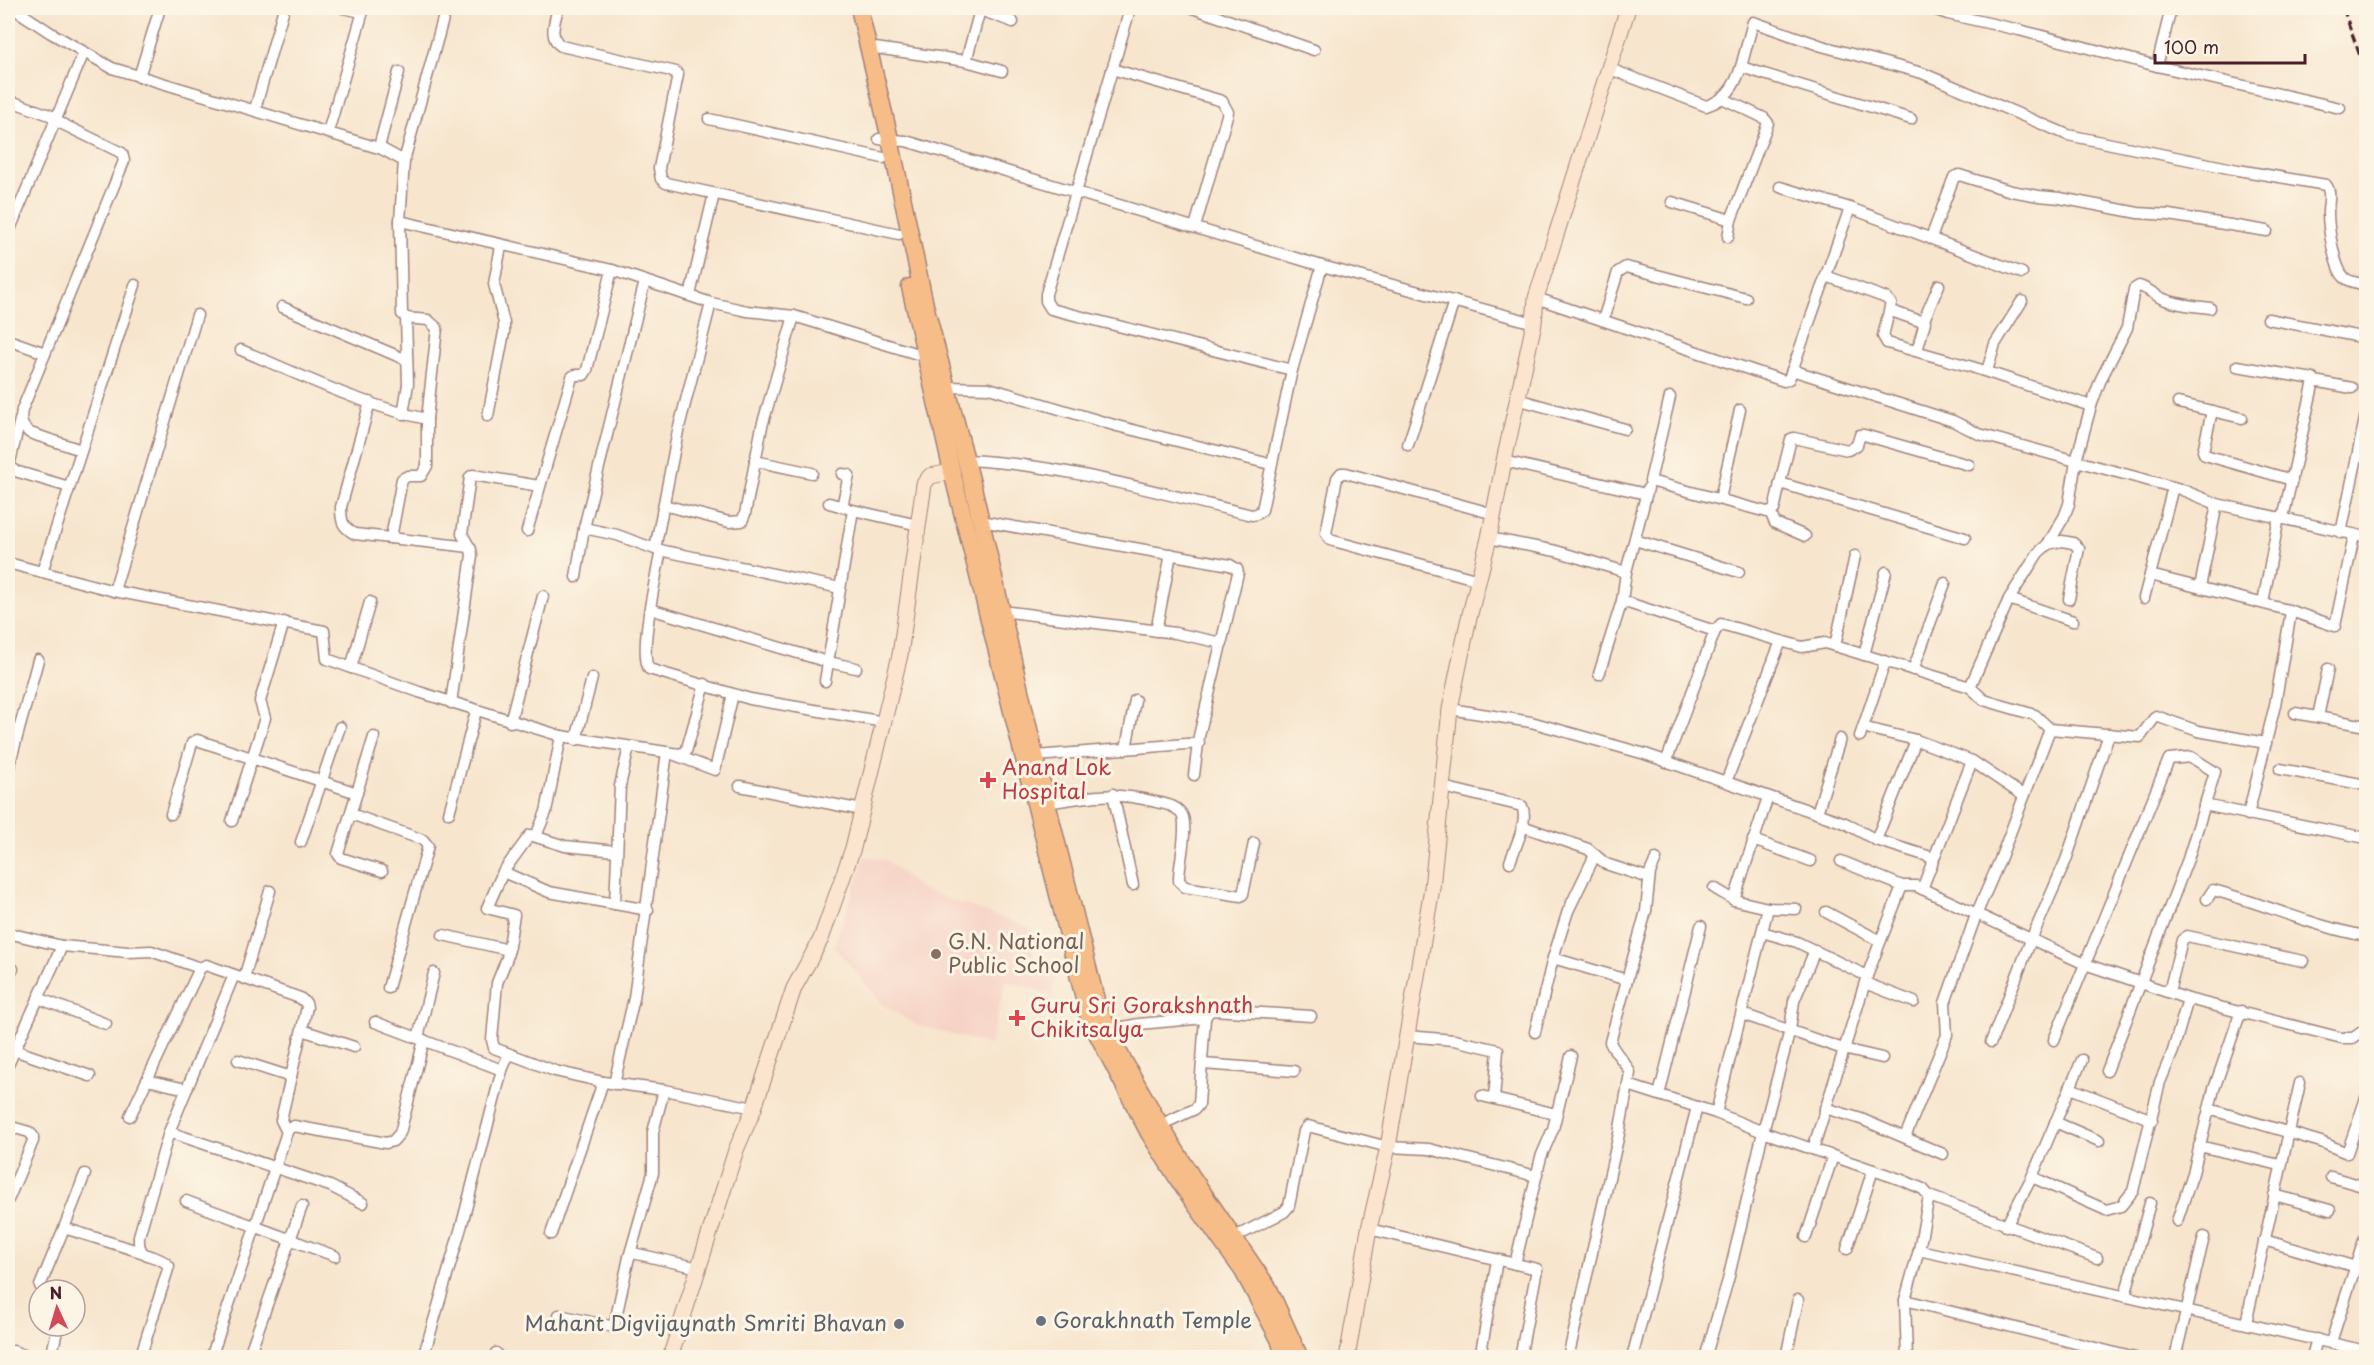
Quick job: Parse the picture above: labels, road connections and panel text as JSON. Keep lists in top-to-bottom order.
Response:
{
  "places": {
    "health": ["Anand Lok Hospital", "Guru Sri Gorakshnath Chikitsalya"],
    "other": ["G.N. National Public School", "Gorakhnath Temple", "Mahant Digvijaynath Smriti Bhavan"]
  },
  "scale_bar": "100 m",
  "north": "top"
}
